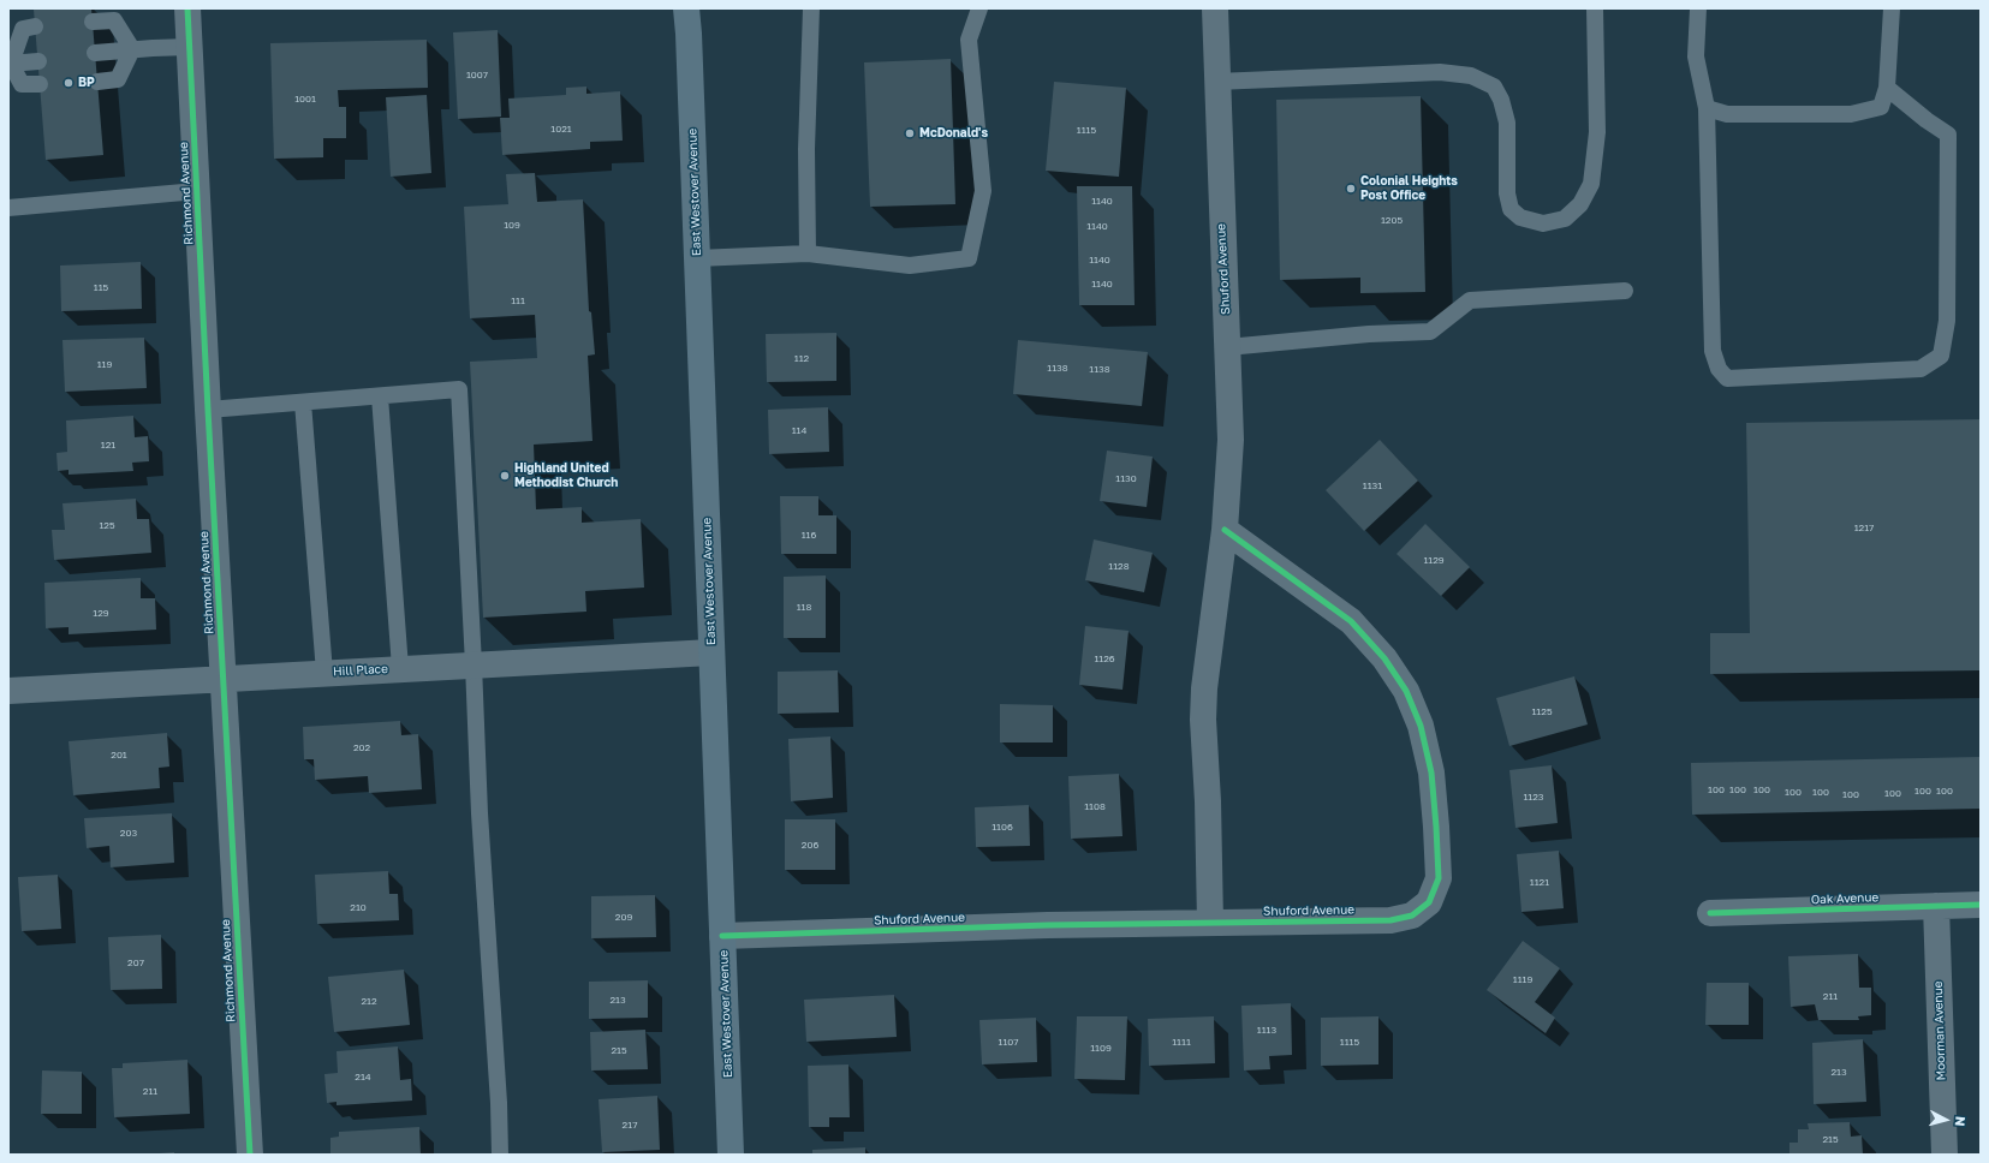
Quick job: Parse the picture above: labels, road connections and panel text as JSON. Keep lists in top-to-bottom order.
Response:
{
  "streets": {
    "main road": ["East Westover Avenue"],
    "street": [
      "Richmond Avenue",
      "Shuford Avenue",
      "Hill Place",
      "Oak Avenue",
      "Moorman Avenue"
    ]
  },
  "crossings": [
    ["East Westover Avenue", "Shuford Avenue"],
    ["East Westover Avenue", "Hill Place"],
    ["Richmond Avenue", "Hill Place"],
    ["Oak Avenue", "Moorman Avenue"]
  ],
  "places": [
    "BP",
    "McDonald's",
    "Colonial Heights Post Office",
    "Highland United Methodist Church"
  ],
  "house_numbers": [
    "1007",
    "1001",
    "1021",
    "1115",
    "1140",
    "1205",
    "109",
    "1140",
    "1140",
    "1140",
    "115",
    "111",
    "112",
    "119",
    "1138",
    "1138",
    "114",
    "121",
    "1130",
    "1131",
    "125",
    "1217",
    "116",
    "1129",
    "1128",
    "118",
    "129",
    "1126",
    "1125",
    "202",
    "201",
    "100",
    "100",
    "100",
    "100",
    "100",
    "100",
    "100",
    "100",
    "100",
    "1123",
    "1108",
    "1106",
    "203",
    "206",
    "1121",
    "210",
    "209",
    "207",
    "1119",
    "211",
    "213",
    "212",
    "1113",
    "1107",
    "1111",
    "1115",
    "1109",
    "215",
    "213",
    "214",
    "211",
    "217",
    "215"
  ],
  "north": "right"
}
